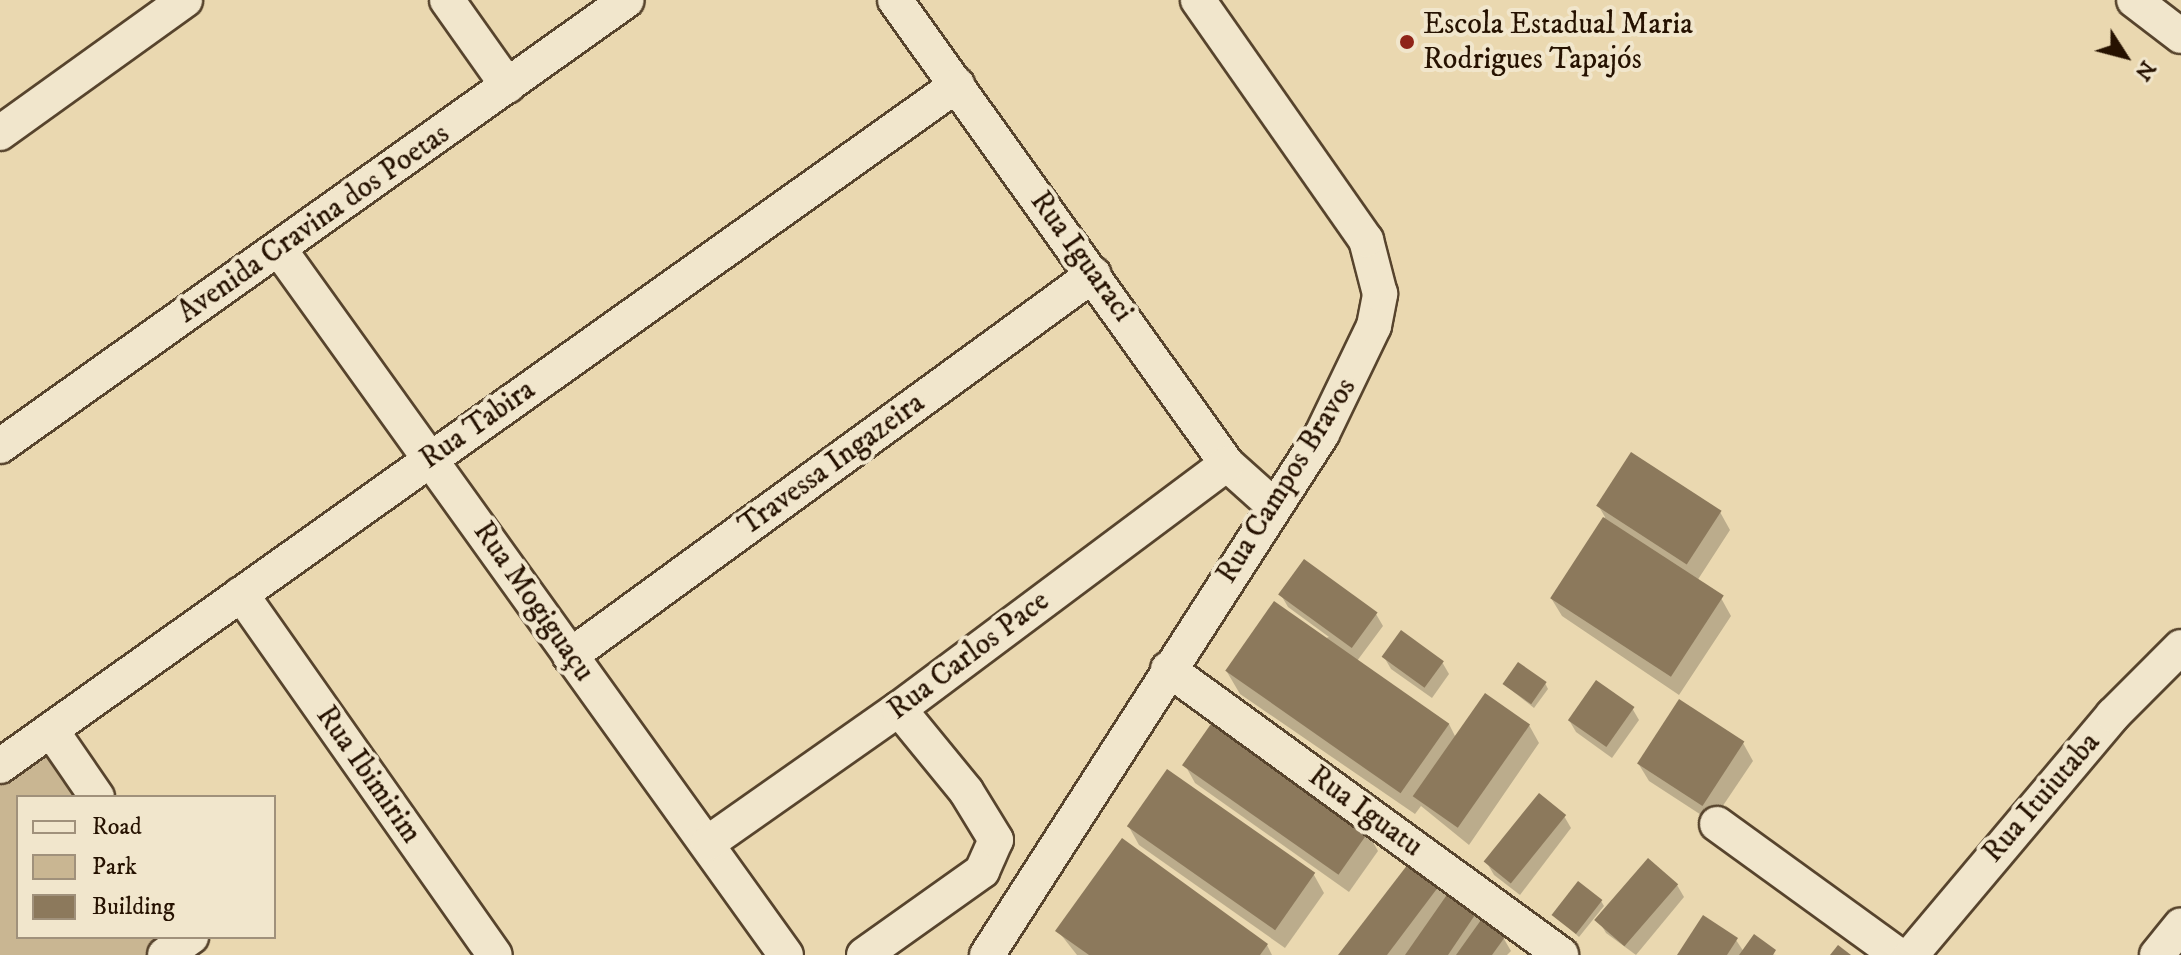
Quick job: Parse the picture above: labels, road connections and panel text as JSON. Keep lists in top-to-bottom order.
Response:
{
  "streets": {
    "street": [
      "Avenida Cravina dos Poetas",
      "Rua Iguaraci",
      "Rua Tabira",
      "Travessa Ingazeira",
      "Rua Campos Bravos",
      "Rua Mogiguaçu",
      "Rua Carlos Pace",
      "Rua Ibimirim",
      "Rua Ituiutaba",
      "Rua Iguatu"
    ]
  },
  "crossings": [
    ["Avenida Cravina dos Poetas", "Rua Mogiguaçu"],
    ["Rua Iguaraci", "Rua Tabira"],
    ["Rua Iguaraci", "Travessa Ingazeira"],
    ["Rua Iguaraci", "Rua Campos Bravos"],
    ["Rua Iguaraci", "Rua Carlos Pace"],
    ["Rua Tabira", "Rua Mogiguaçu"],
    ["Rua Tabira", "Rua Ibimirim"],
    ["Travessa Ingazeira", "Rua Mogiguaçu"],
    ["Rua Campos Bravos", "Rua Iguatu"],
    ["Rua Mogiguaçu", "Rua Carlos Pace"]
  ],
  "places": ["Escola Estadual Maria Rodrigues Tapajós"],
  "legend": ["Road", "Park", "Building"],
  "north": "bottom right"
}
